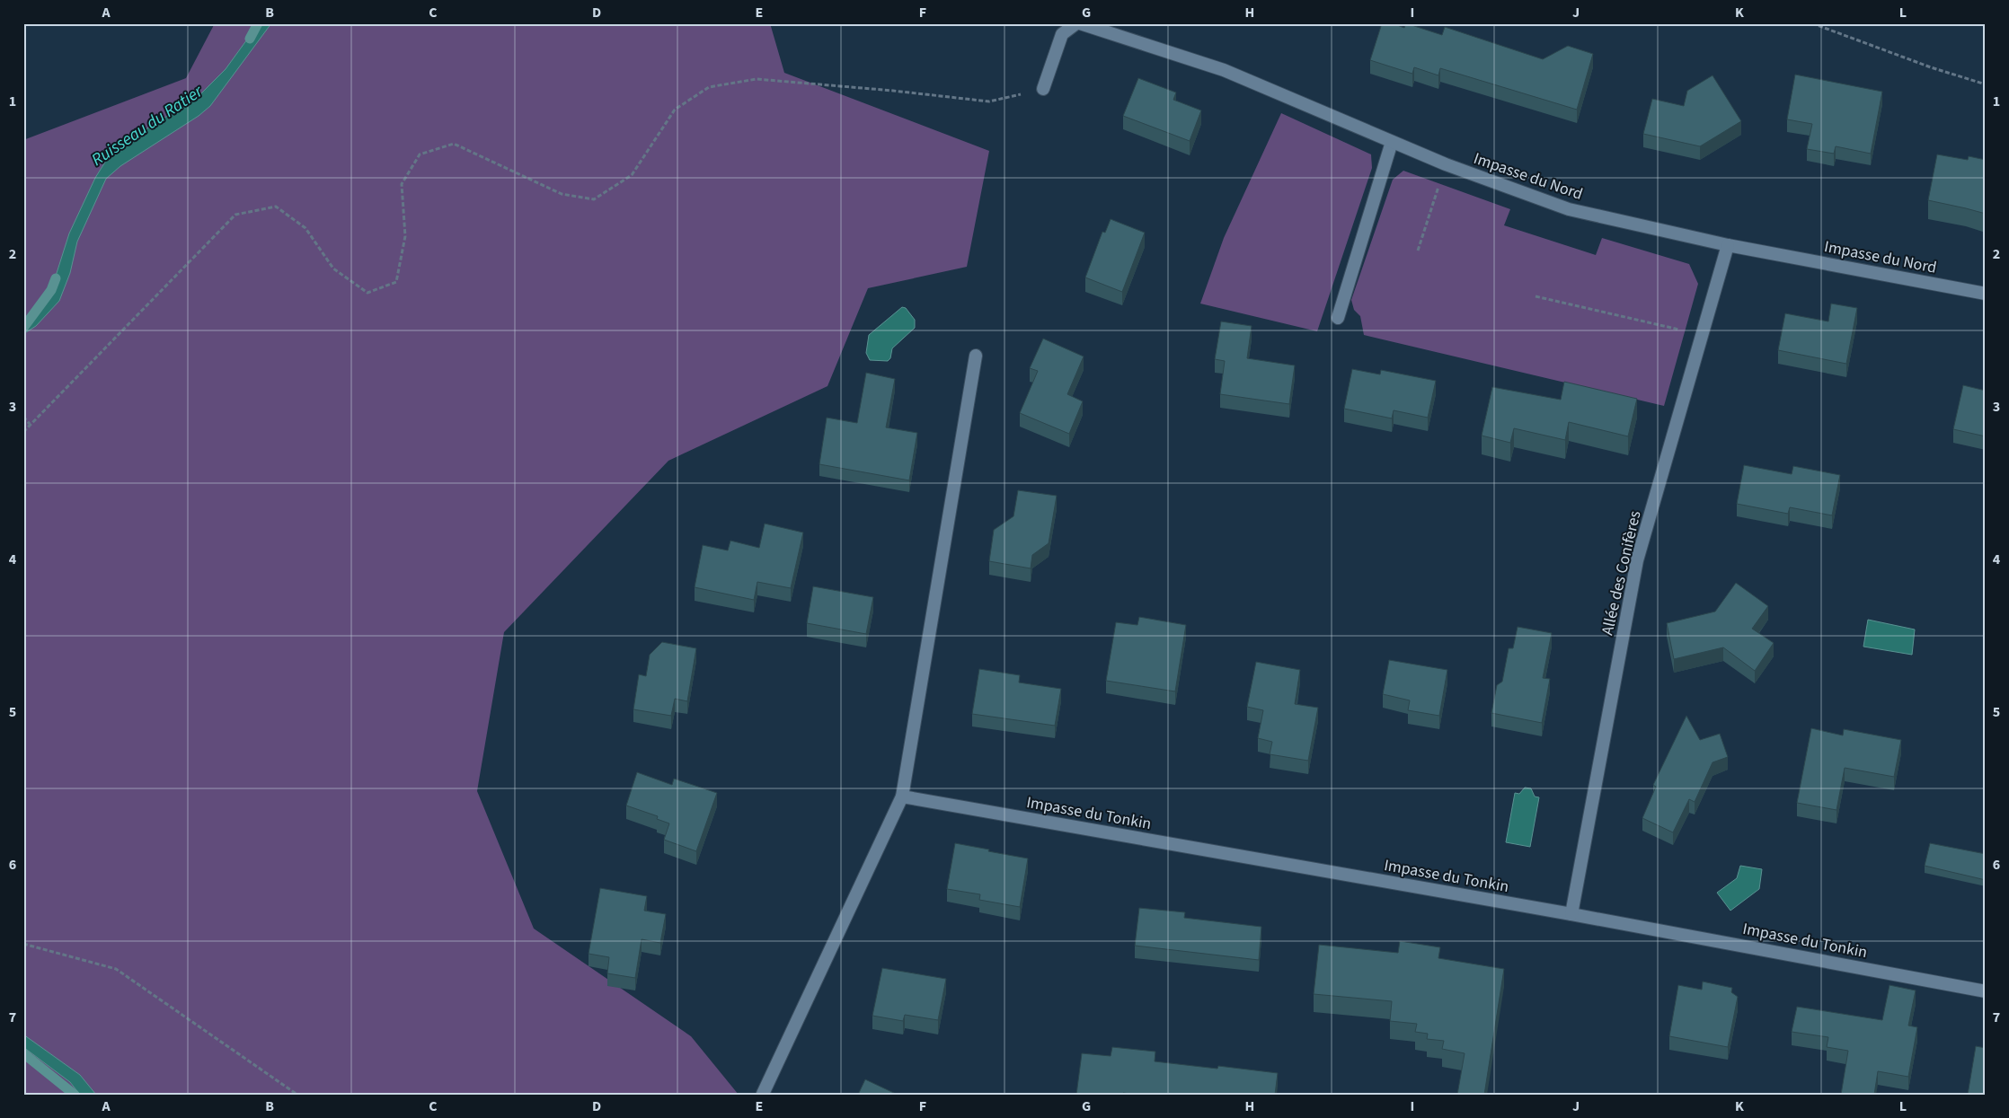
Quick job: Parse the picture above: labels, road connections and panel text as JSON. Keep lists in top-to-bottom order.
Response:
{
  "streets": {
    "street": ["Impasse du Nord", "Allée des Conifères", "Impasse du Tonkin"]
  },
  "crossings": [
    ["Impasse du Nord", "Allée des Conifères"],
    ["Allée des Conifères", "Impasse du Tonkin"]
  ],
  "water": ["Ruisseau du Ratier"],
  "grid": {
    "columns": [
      "A",
      "B",
      "C",
      "D",
      "E",
      "F",
      "G",
      "H",
      "I",
      "J",
      "K",
      "L"
    ],
    "rows": [
      "1",
      "2",
      "3",
      "4",
      "5",
      "6",
      "7"
    ]
  }
}
